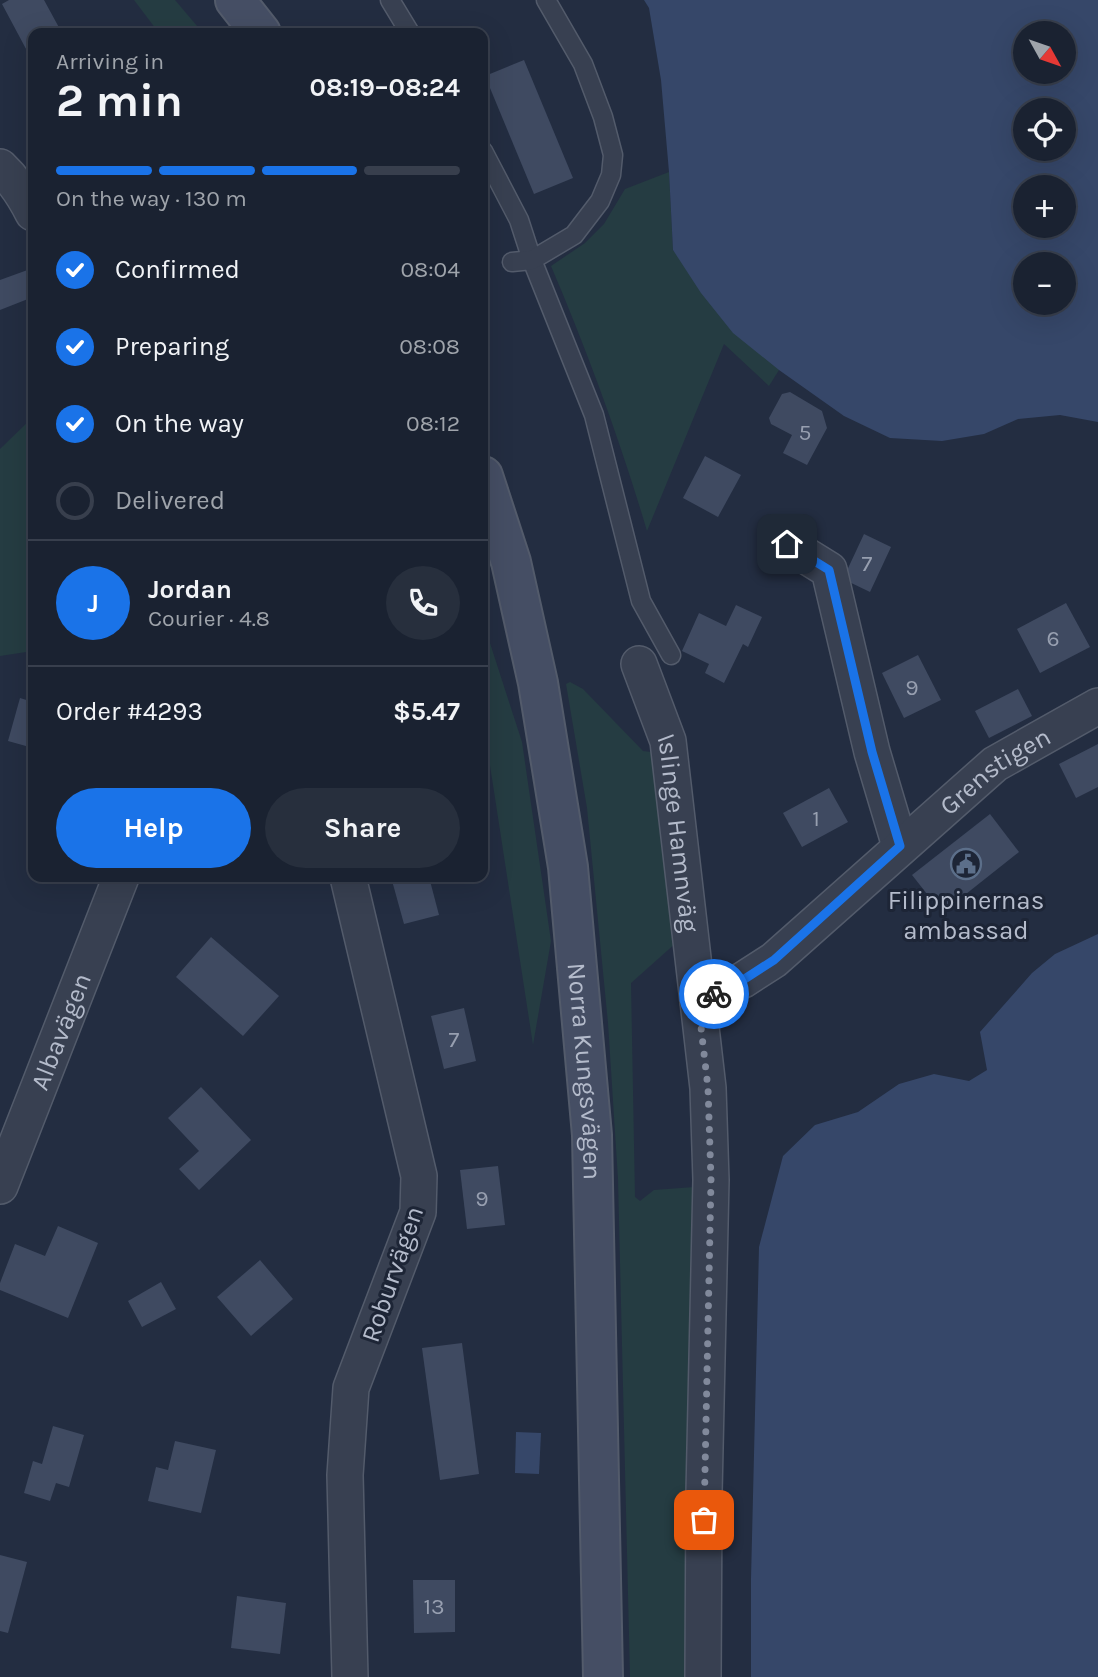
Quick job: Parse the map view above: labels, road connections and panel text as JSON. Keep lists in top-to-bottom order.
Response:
{
  "streets": {
    "main road": ["Norra Kungsvägen"],
    "street": [
      "Grenstigen",
      "Islinge Hamnväg",
      "Albavägen",
      "Roburvägen"
    ]
  },
  "crossings": [
    ["Grenstigen", "Islinge Hamnväg"]
  ],
  "places": {
    "public building": ["Filippinernas ambassad"]
  },
  "house_numbers": [
    "5",
    "7",
    "6",
    "9",
    "1",
    "7",
    "9",
    "13"
  ],
  "north": "bottom right",
  "page": {
    "map_buttons": ["+", "−"],
    "heading": ["2 min", "Arriving in", "08:19–08:24"],
    "panel": [
      "Jordan",
      "Courier · 4.8",
      "Order #4293",
      "$5.47"
    ],
    "bar": "On the way · 130 m",
    "list": [
      ["Confirmed", "08:04"],
      ["Preparing", "08:08"],
      ["On the way", "08:12"],
      "Delivered"
    ],
    "round": "J",
    "buttons": ["Help", "Share"]
  }
}
